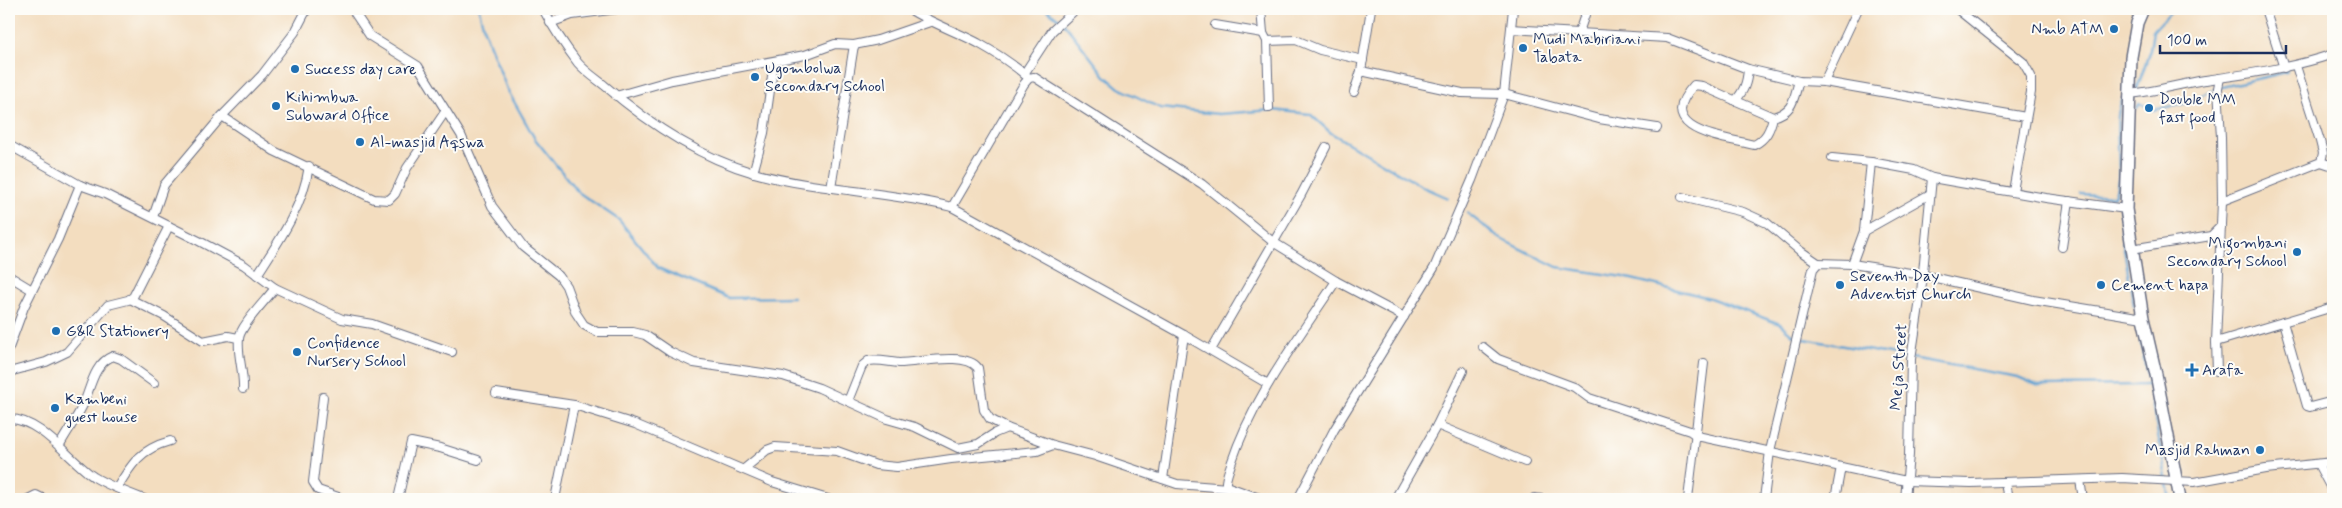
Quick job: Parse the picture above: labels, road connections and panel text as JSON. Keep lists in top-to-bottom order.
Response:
{
  "streets": {
    "street": ["Meja Street"]
  },
  "places": {
    "other": [
      "Nmb ATM",
      "Mudi Mabiriani Tabata",
      "Success day care",
      "Ugombolwa Secondary School",
      "Kihimbwa Subward Office",
      "Double MM fast food",
      "Al-masjid Aqswa",
      "Migombani Secondary School",
      "Seventh Day Adventist Church",
      "Cement hapa",
      "G&R Stationery",
      "Confidence Nursery School",
      "Kambeni guest house",
      "Masjid Rahman"
    ],
    "health": ["Arafa"]
  },
  "scale_bar": "100 m"
}
